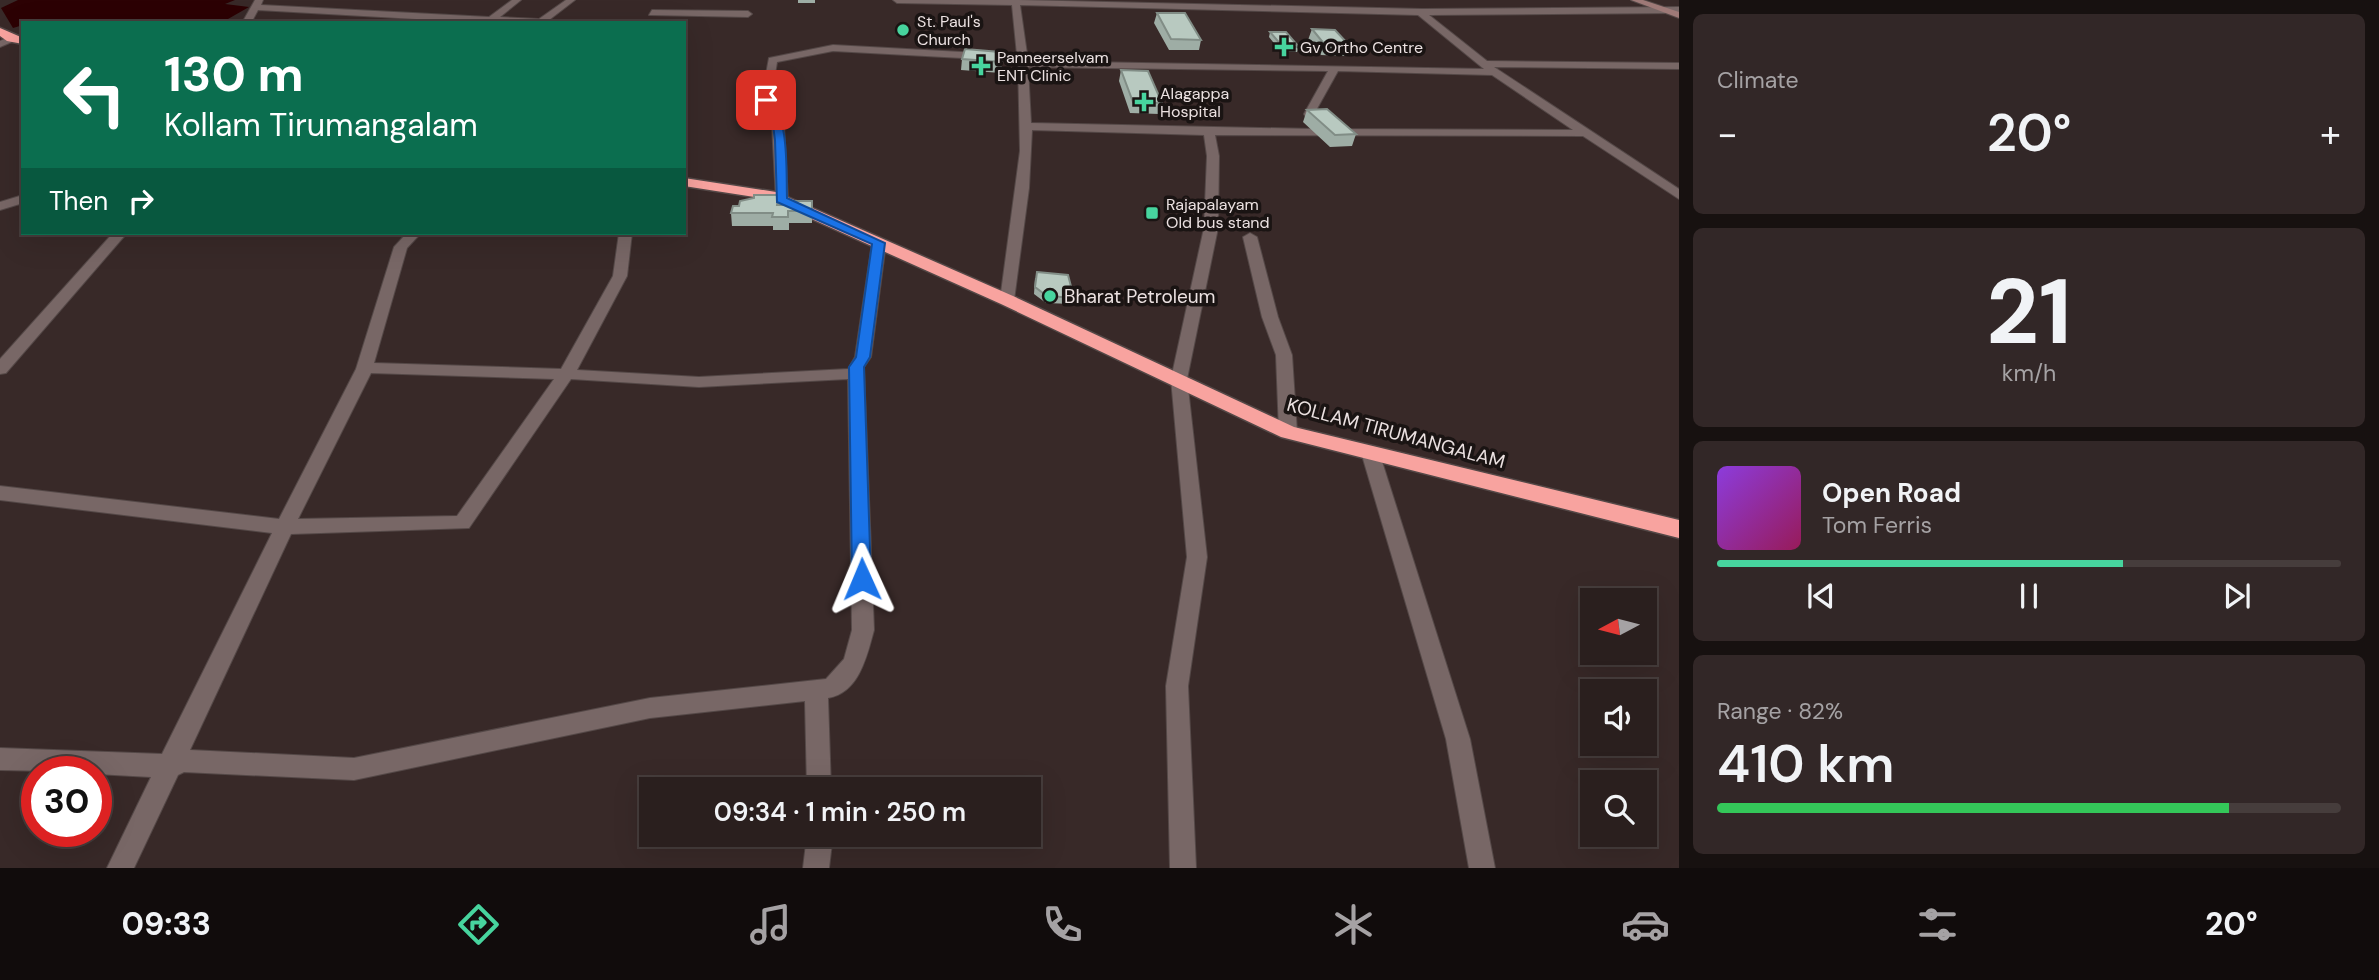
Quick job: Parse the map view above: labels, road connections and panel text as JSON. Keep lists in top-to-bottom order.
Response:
{
  "streets": {
    "highway": ["KOLLAM TIRUMANGALAM"]
  },
  "places": {
    "other": ["St. Paul's Church", "Bharat Petroleum"],
    "health": ["Gv Ortho Centre", "Panneerselvam ENT Clinic", "Alagappa Hospital"],
    "transit": ["Rajapalayam Old bus stand"]
  },
  "north": "left",
  "page": {
    "tile": [
      "Climate",
      ["21", "km/h"],
      ["Range · 82%", "410 km"]
    ],
    "turn": ["130 m", "Kollam Tirumangalam"],
    "heat": ["−", "20°", "+"],
    "then": "Then",
    "song": ["Open Road", "Tom Ferris"],
    "limit": "30",
    "trip": "09:34 · 1 min · 250 m",
    "tabs": ["09:33", "20°"]
  }
}
